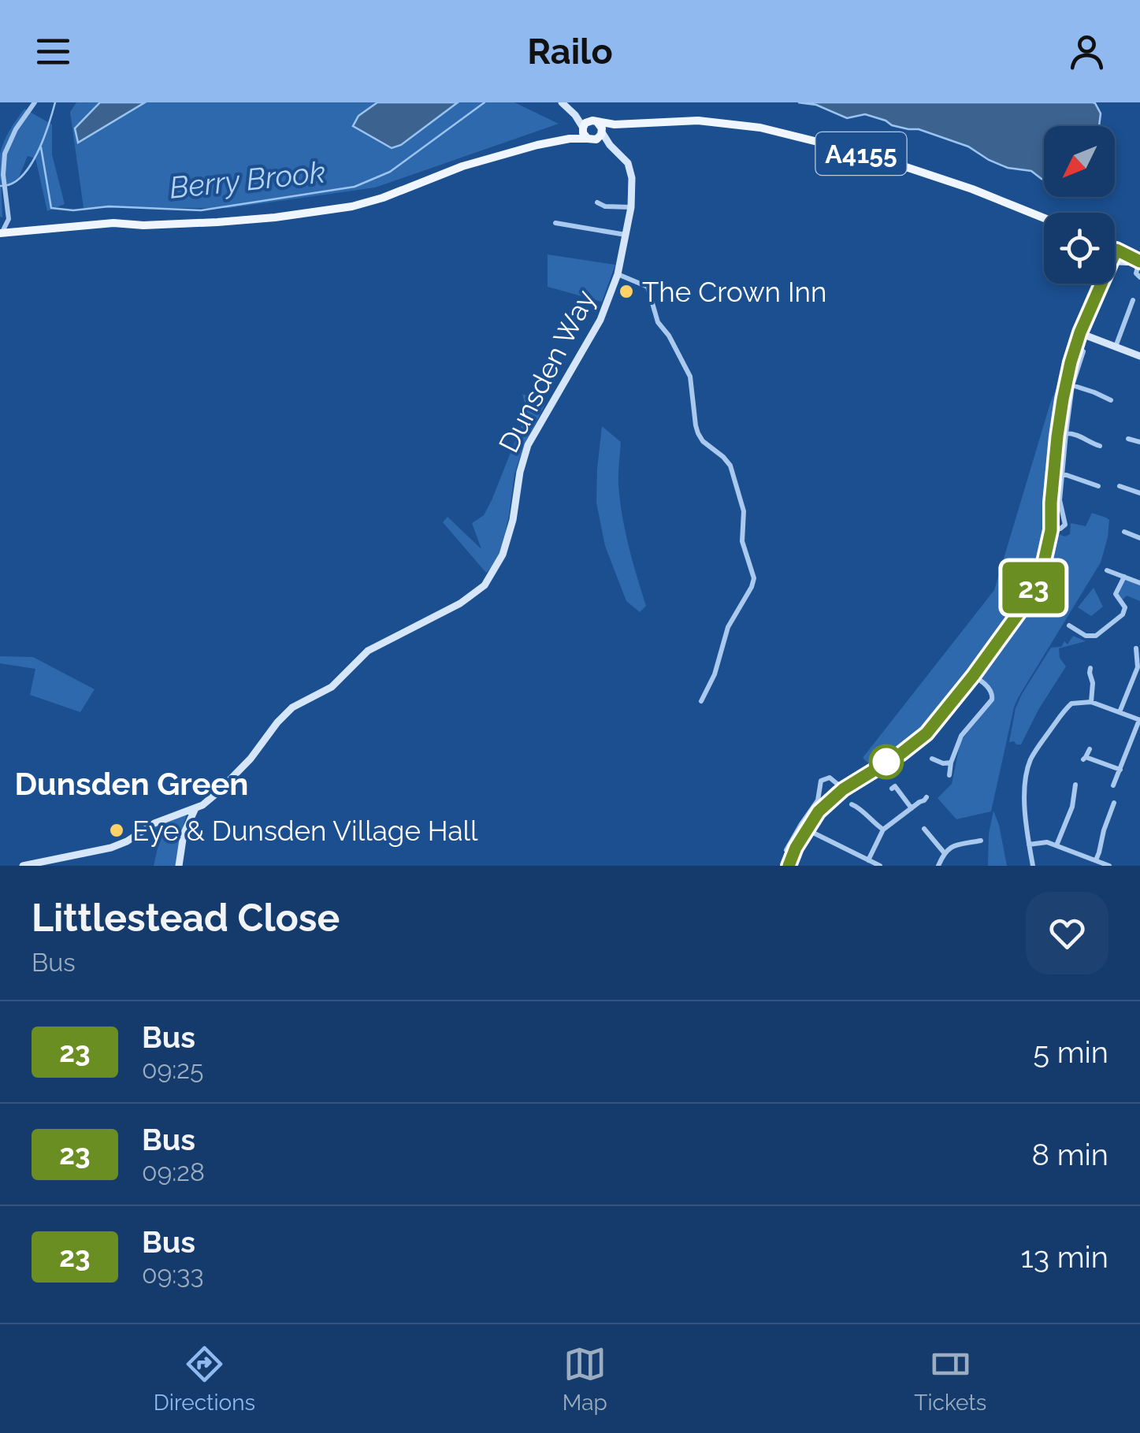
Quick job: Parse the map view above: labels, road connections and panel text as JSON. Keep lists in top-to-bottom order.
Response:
{
  "streets": {
    "main road": ["A4155"],
    "street": ["Dunsden Way"]
  },
  "crossings": [
    ["A4155", "Dunsden Way"]
  ],
  "districts": ["Dunsden Green"],
  "water": ["Berry Brook"],
  "places": ["The Crown Inn", "Eye & Dunsden Village Hall"],
  "lines": ["bus line 23"],
  "north": "bottom left",
  "page": {
    "header": "Railo",
    "on_map": "23",
    "heading": ["Littlestead Close", "Bus"],
    "list": [
      {
        "mark": "23",
        "name": "Bus",
        "note": "09:25",
        "value": "5 min"
      },
      {
        "mark": "23",
        "name": "Bus",
        "note": "09:28",
        "value": "8 min"
      },
      {
        "mark": "23",
        "name": "Bus",
        "note": "09:33",
        "value": "13 min"
      }
    ],
    "tabs": ["Directions", "Map", "Tickets"]
  }
}
